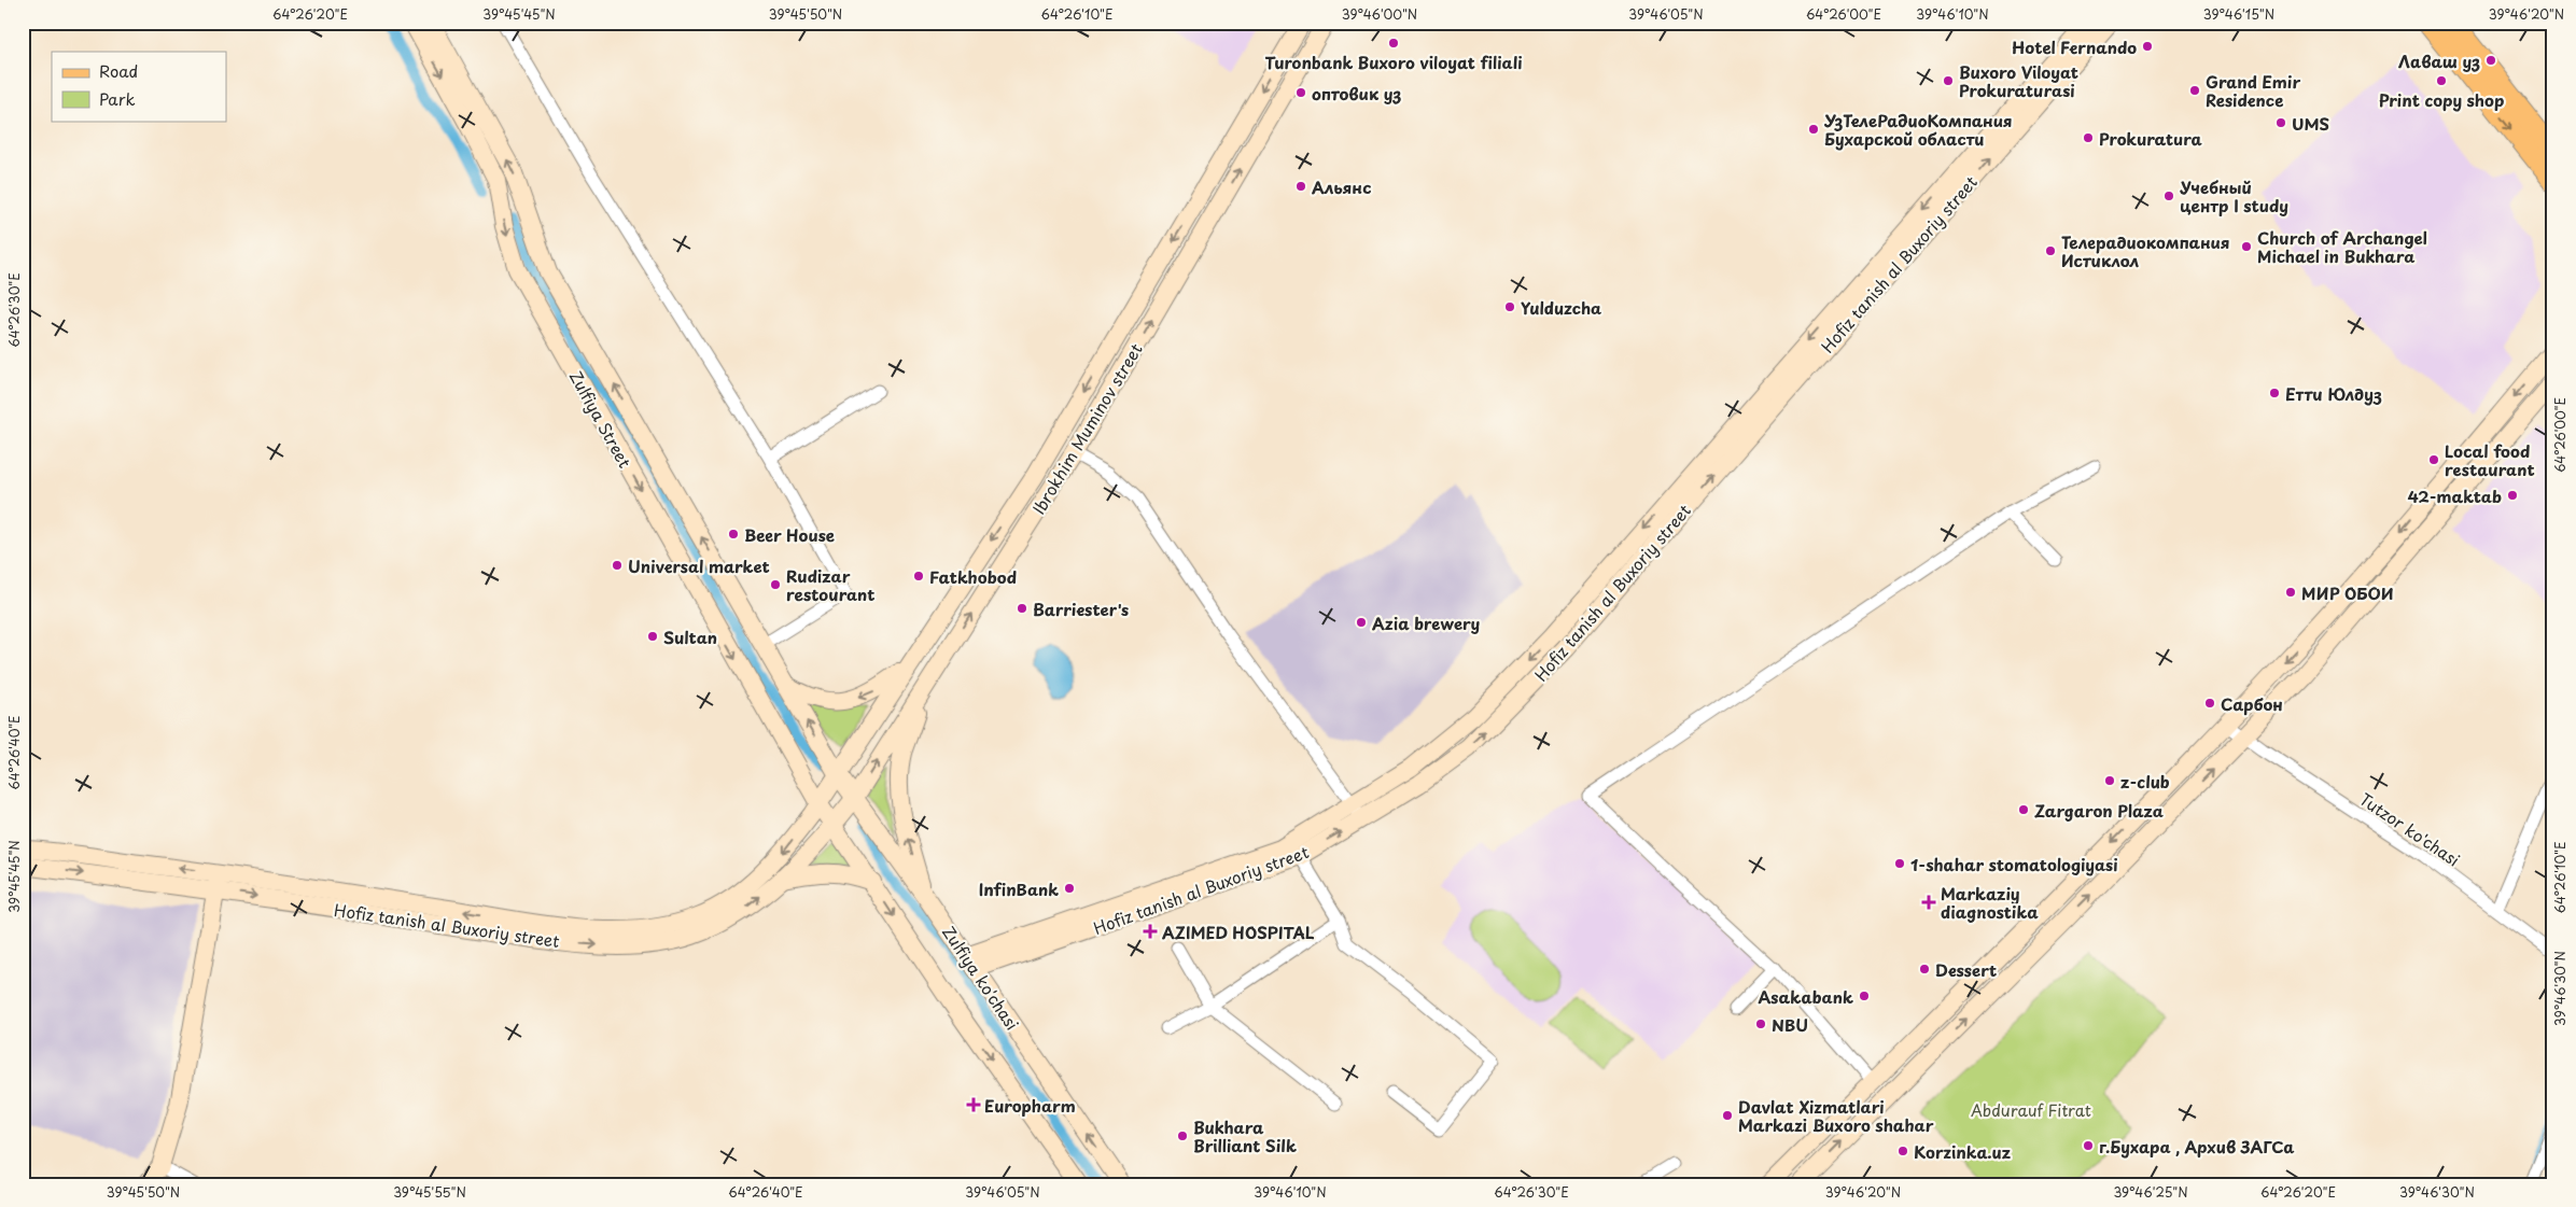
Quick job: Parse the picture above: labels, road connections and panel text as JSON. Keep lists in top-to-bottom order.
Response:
{
  "streets": {
    "main road": [
      "Hofiz tanish al Buxoriy street",
      "Zulfiya Street",
      "Ibrokhim Muminov street",
      "Zulfiya ko'chasi"
    ],
    "street": ["Tutzor ko'chasi"]
  },
  "crossings": [
    ["Hofiz tanish al Buxoriy street", "Zulfiya Street"],
    ["Hofiz tanish al Buxoriy street", "Ibrokhim Muminov street"],
    ["Zulfiya Street", "Ibrokhim Muminov street"],
    ["Zulfiya Street", "Zulfiya ko'chasi"],
    ["Ibrokhim Muminov street", "Zulfiya ko'chasi"]
  ],
  "parks": ["Abdurauf Fitrat"],
  "places": {
    "other": [
      "Turonbank Buxoro viloyat filiali",
      "Hotel Fernando",
      "Лаваш уз",
      "Buxoro Viloyat Prokuraturasi",
      "Print copy shop",
      "Grand Emir Residence",
      "оптовик уз",
      "UMS",
      "УзТелеРадиоКомпания Бухарской области",
      "Prokuratura",
      "Альянс",
      "Учебный центр I study",
      "Church of Archangel Michael in Bukhara",
      "Телерадиокомпания Истиклол",
      "Yulduzcha",
      "Етти Юлдуз",
      "Local food restaurant",
      "42-maktab",
      "Beer House",
      "Universal market",
      "Fatkhobod",
      "Rudizar restourant",
      "МИР ОБОИ",
      "Barriester's",
      "Azia brewery",
      "Sultan",
      "Сарбон",
      "z-club",
      "Zargaron Plaza",
      "1-shahar stomatologiyasi",
      "InfinBank",
      "Dessert",
      "Asakabank",
      "NBU",
      "Davlat Xizmatlari Markazi Buxoro shahar",
      "Bukhara Brilliant Silk",
      "г.Бухара , Архив ЗАГСа",
      "Korzinka.uz"
    ],
    "health": ["Markaziy diagnostika", "AZIMED HOSPITAL", "Europharm"]
  },
  "legend": ["Road", "Park"],
  "coordinates": [
    "64°26'20\"E",
    "39°45'45\"N",
    "39°45'50\"N",
    "64°26'10\"E",
    "39°46'00\"N",
    "39°46'05\"N",
    "64°26'00\"E",
    "39°46'10\"N",
    "39°46'15\"N",
    "39°46'20\"N",
    "64°26'30\"E",
    "64°26'40\"E",
    "39°46'30\"N",
    "39°45'55\"N",
    "39°46'25\"N"
  ]
}
